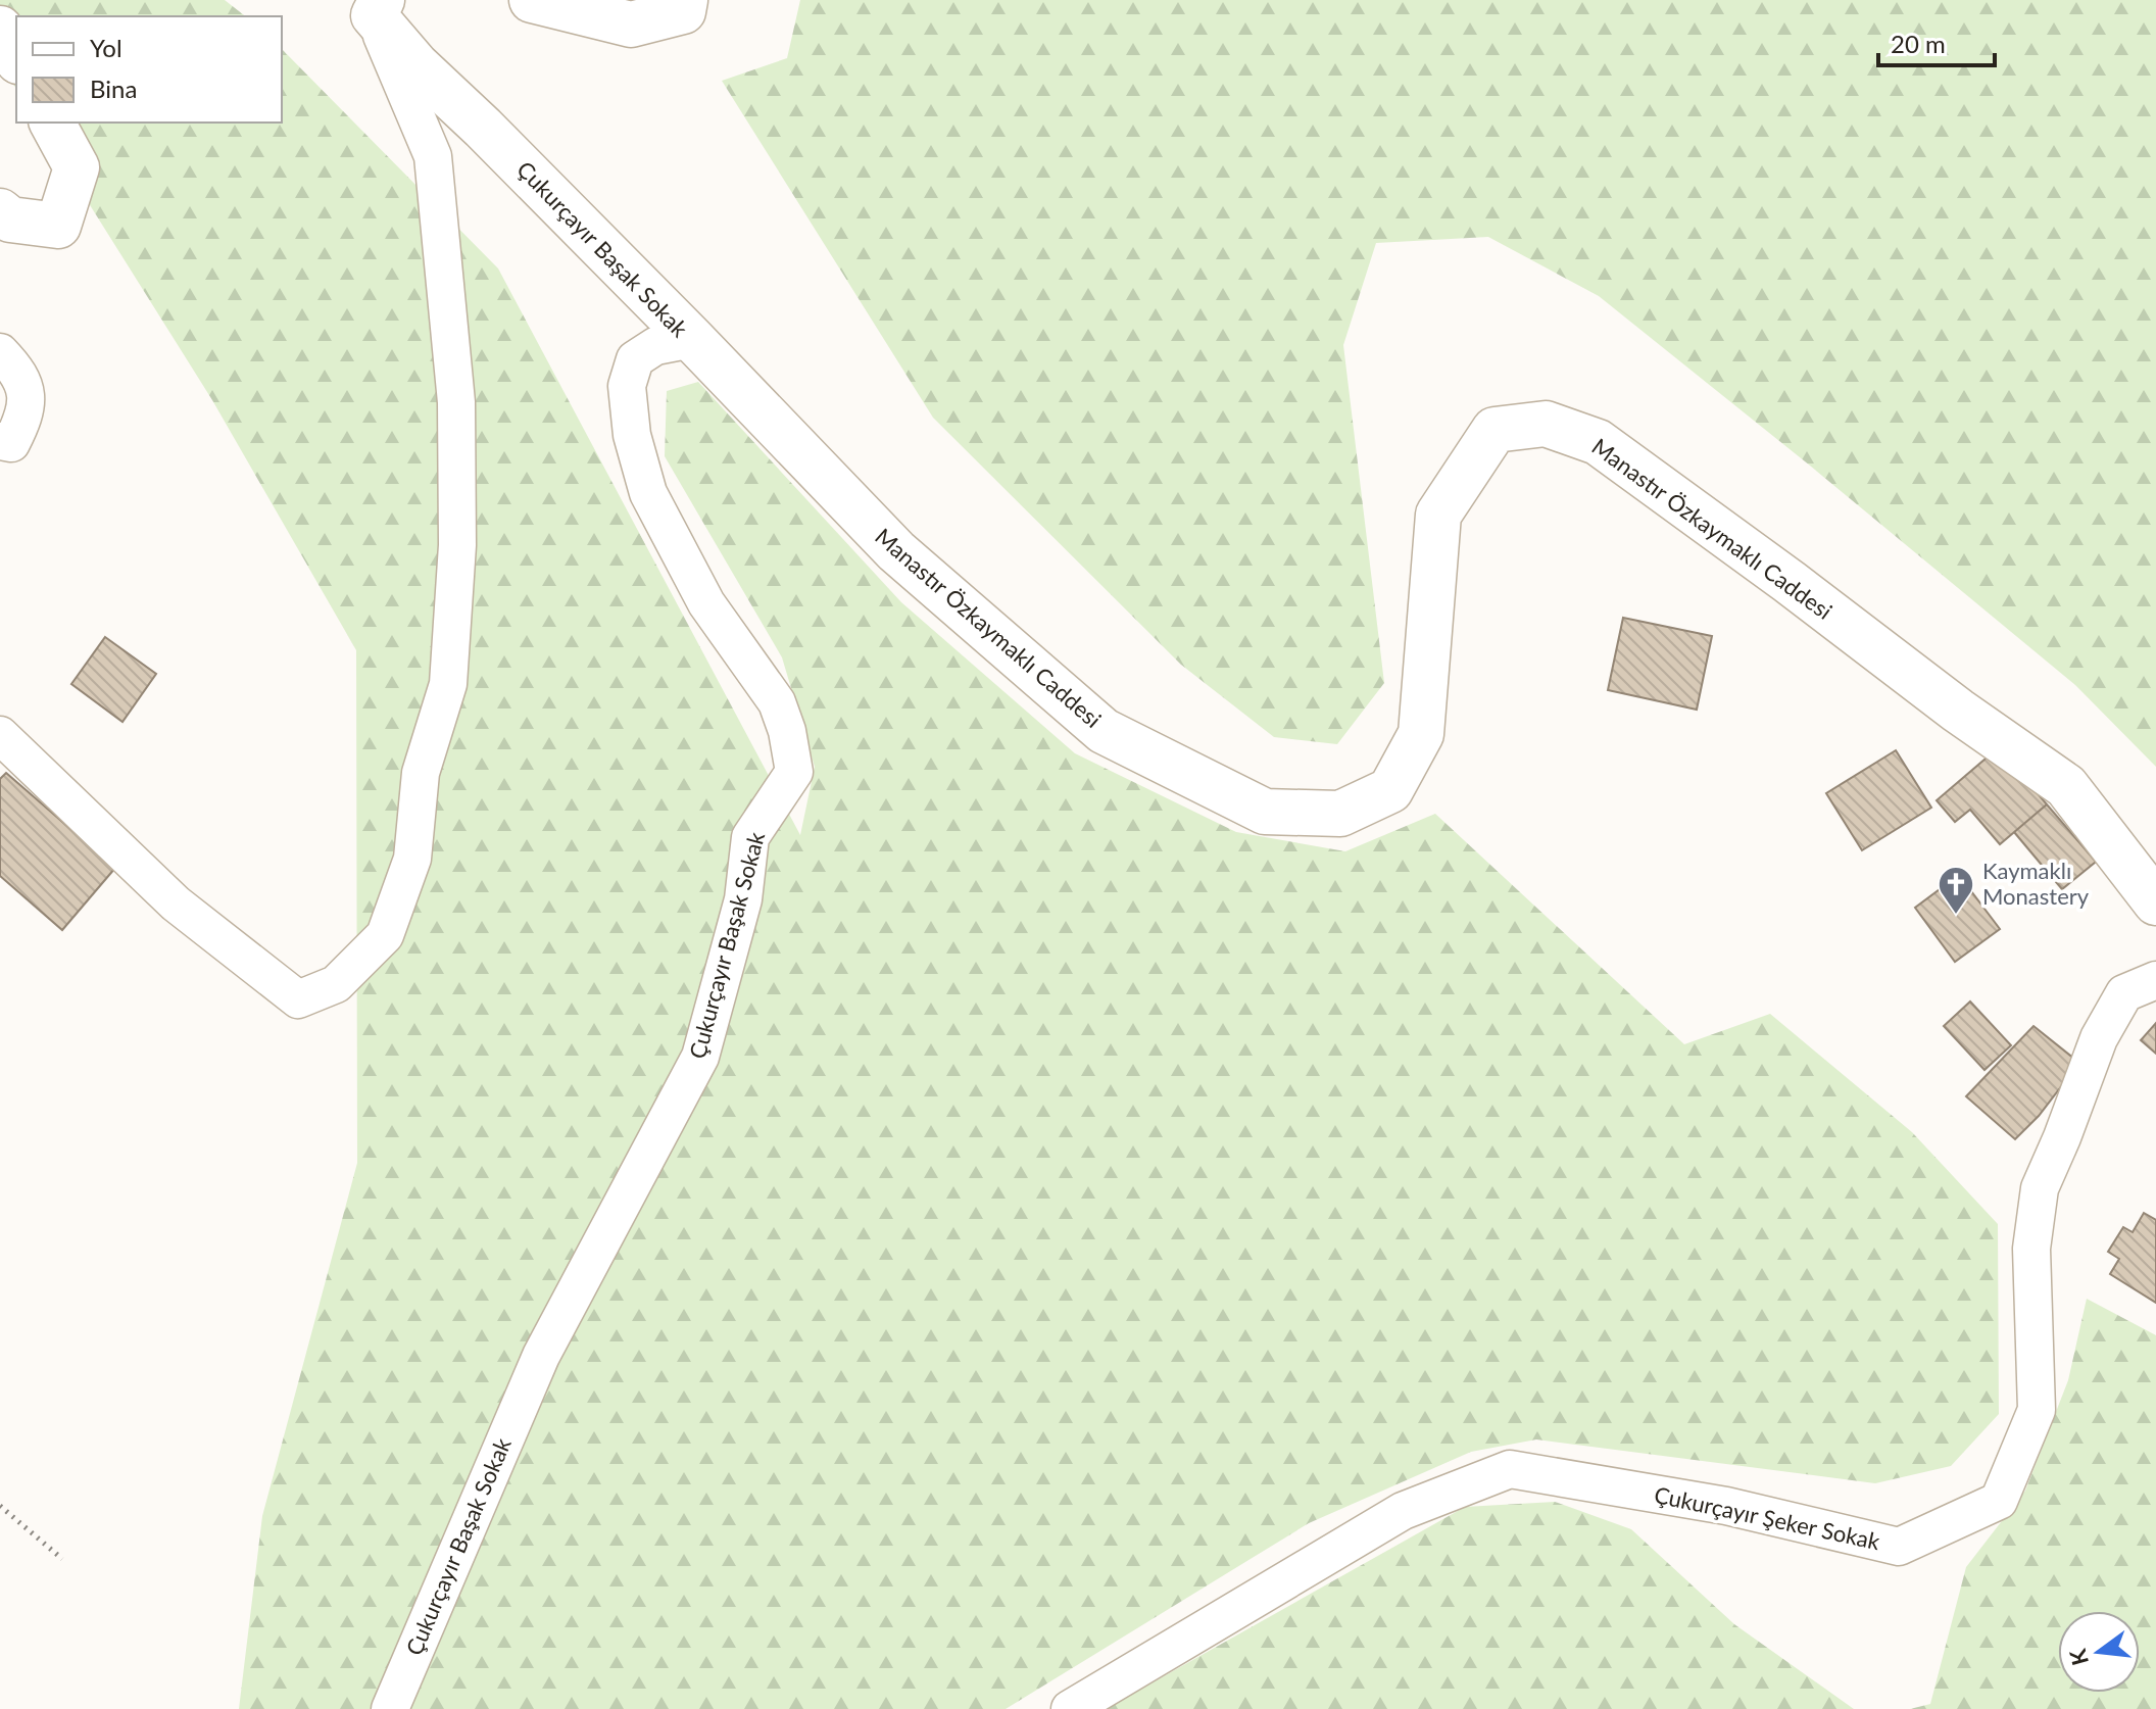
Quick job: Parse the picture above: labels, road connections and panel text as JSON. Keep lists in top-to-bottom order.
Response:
{
  "streets": {
    "street": ["Çukurçayır Başak Sokak", "Manastır Özkaymaklı Caddesi", "Çukurçayır Şeker Sokak"]
  },
  "crossings": [
    ["Çukurçayır Başak Sokak", "Manastır Özkaymaklı Caddesi"]
  ],
  "places": {
    "church": ["Kaymaklı Monastery"]
  },
  "legend": ["Yol", "Bina"],
  "scale_bar": "20 m",
  "north": "left"
}
